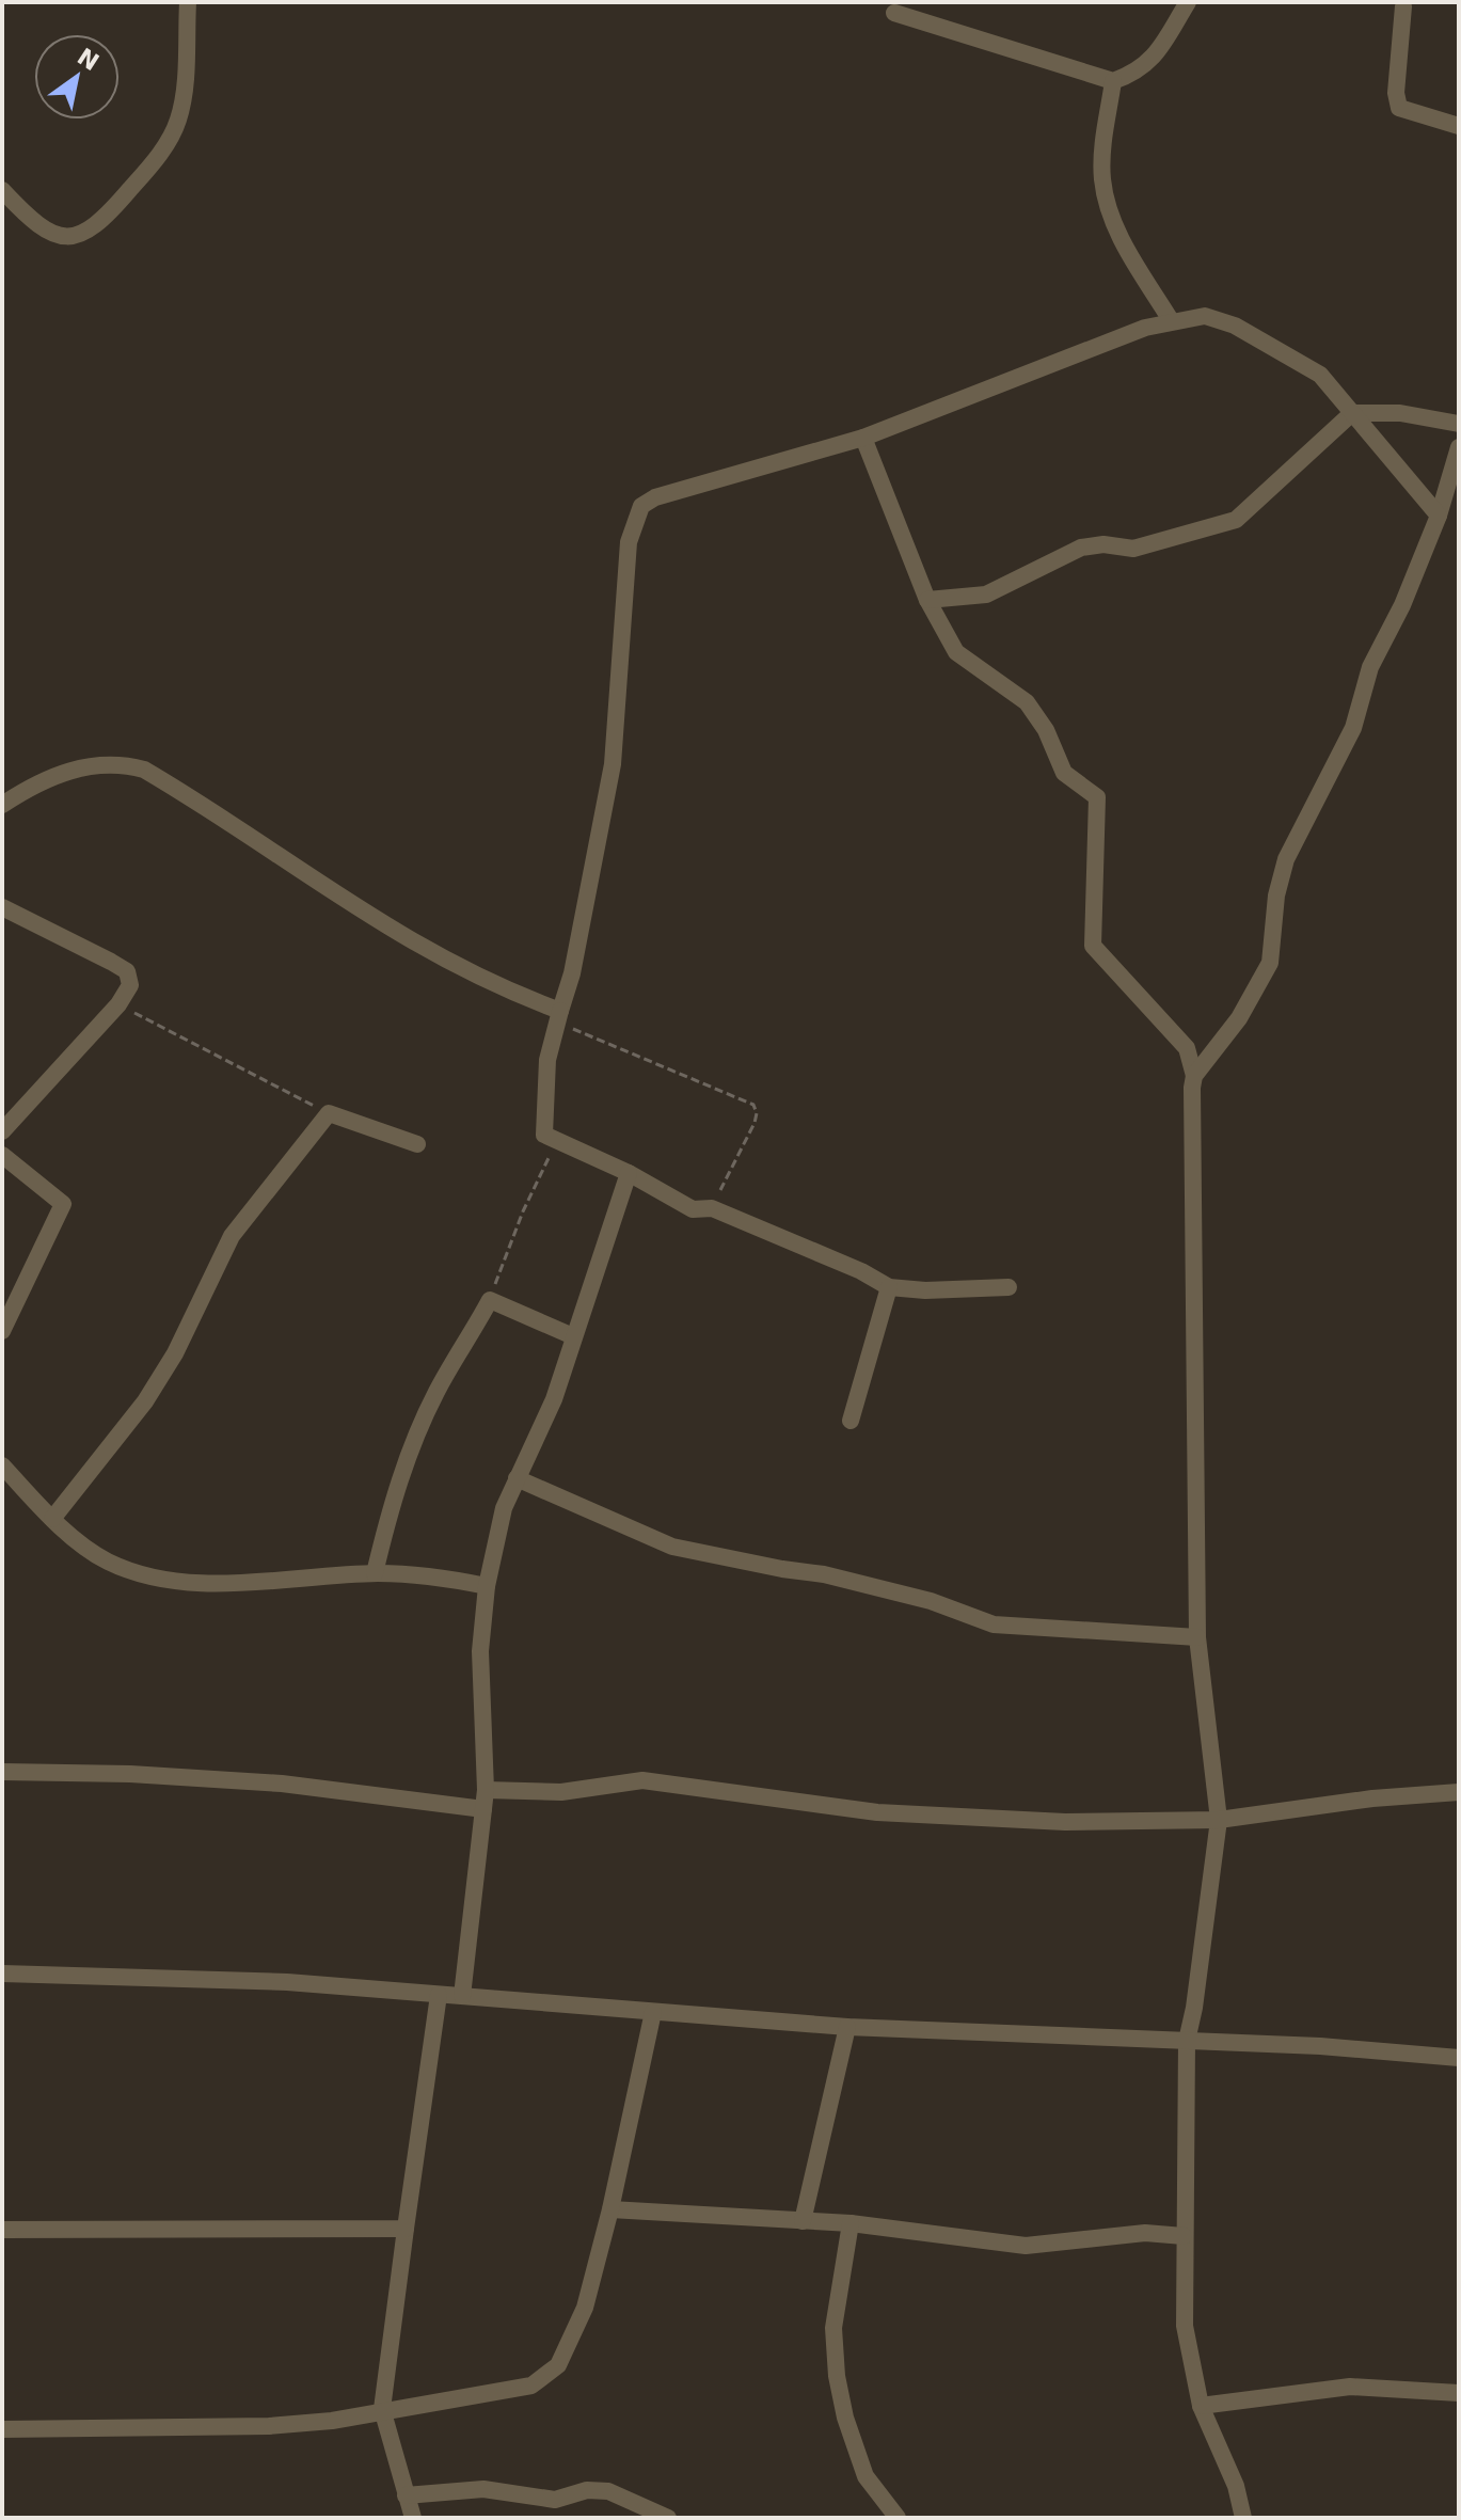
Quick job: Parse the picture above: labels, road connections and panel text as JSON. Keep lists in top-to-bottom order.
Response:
{
  "north": "top right"
}
